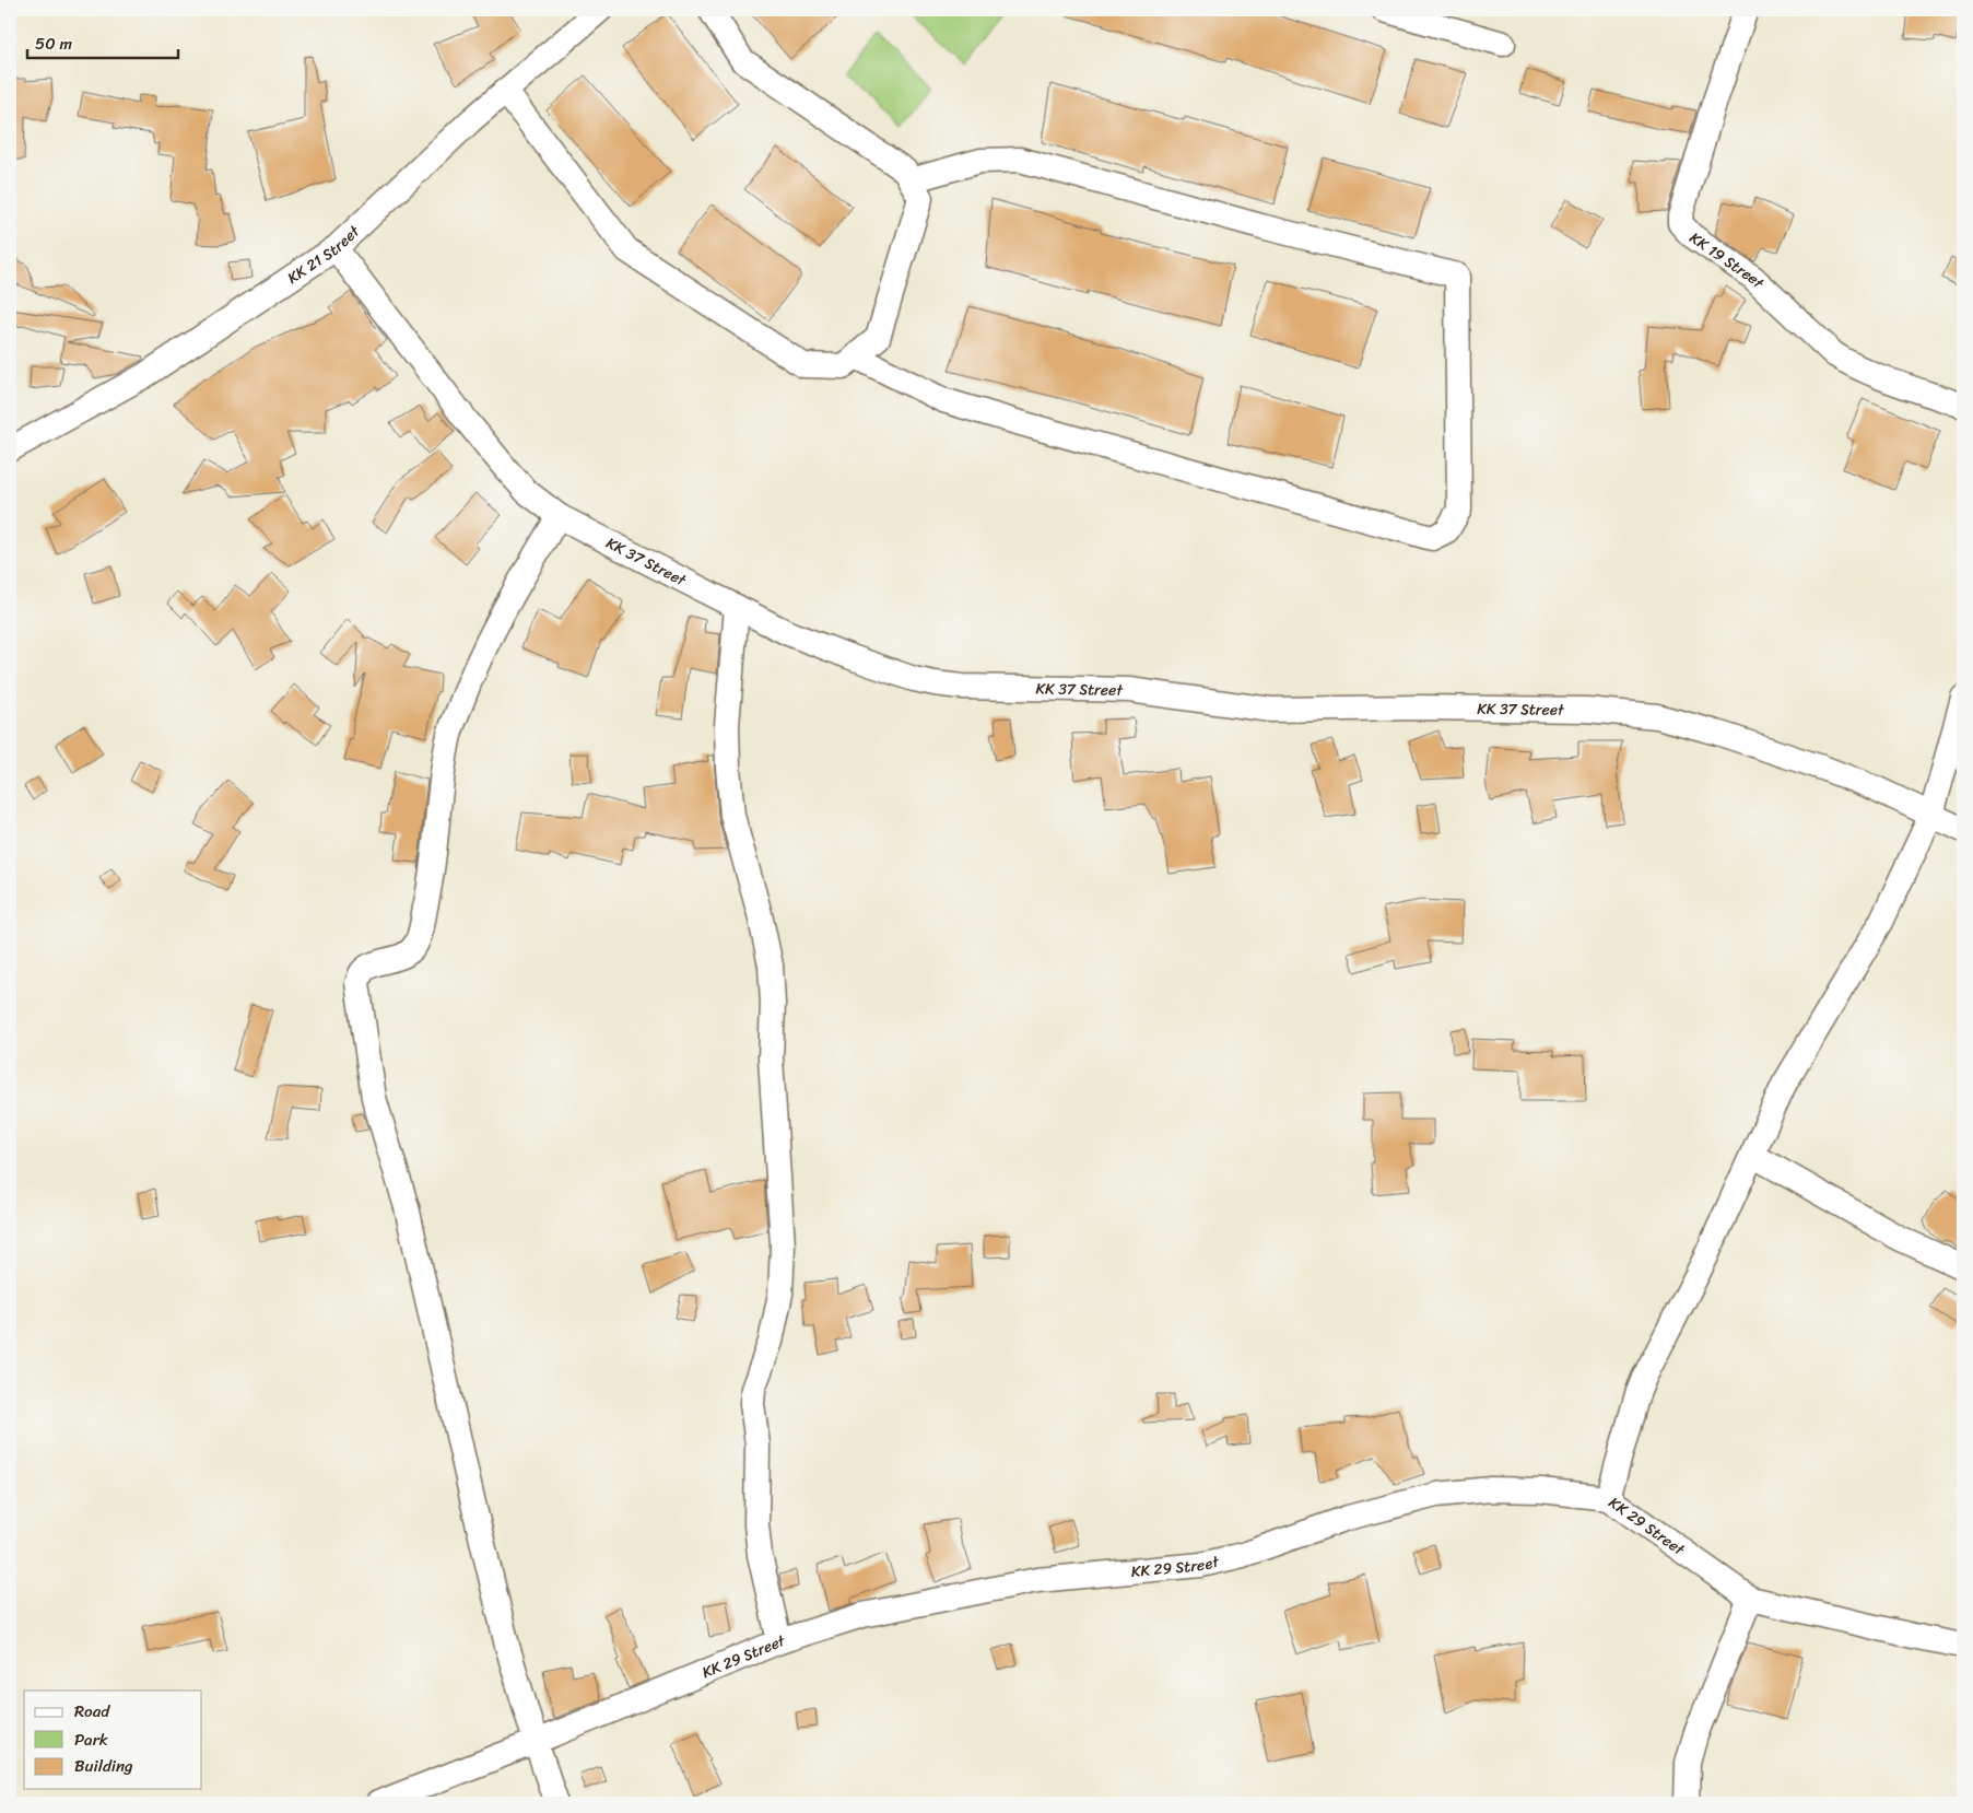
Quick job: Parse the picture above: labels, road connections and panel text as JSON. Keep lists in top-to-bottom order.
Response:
{
  "streets": {
    "street": [
      "KK 21 Street",
      "KK 19 Street",
      "KK 37 Street",
      "KK 29 Street"
    ]
  },
  "crossings": [
    ["KK 21 Street", "KK 37 Street"]
  ],
  "legend": ["Road", "Park", "Building"],
  "scale_bar": "50 m"
}
